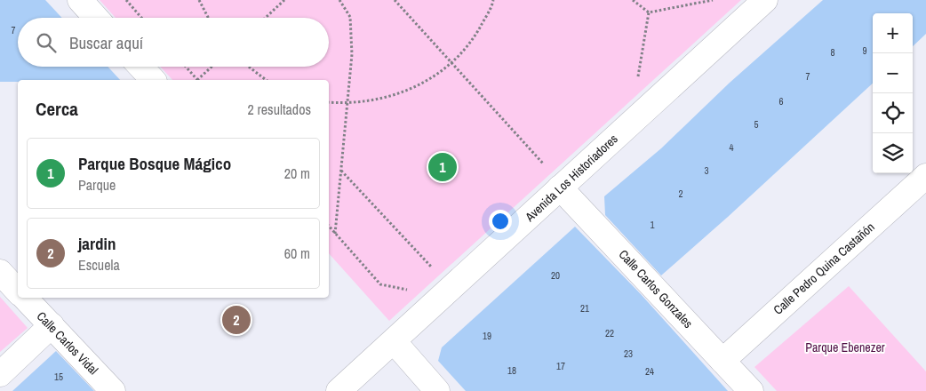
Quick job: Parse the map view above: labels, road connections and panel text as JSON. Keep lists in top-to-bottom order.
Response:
{
  "streets": {
    "street": [
      "Avenida Los Historiadores",
      "Calle Pedro Quina Castañón",
      "Calle Carlos Gonzales",
      "Calle Carlos Vidal"
    ]
  },
  "crossings": [
    ["Avenida Los Historiadores", "Calle Carlos Gonzales"],
    ["Calle Pedro Quina Castañón", "Calle Carlos Gonzales"]
  ],
  "parks": ["Parque Ebenezer"],
  "house_numbers": [
    "7",
    "9",
    "8",
    "7",
    "6",
    "5",
    "4",
    "3",
    "2",
    "1",
    "20",
    "21",
    "22",
    "19",
    "23",
    "17",
    "18",
    "24",
    "15"
  ],
  "page": {
    "map_buttons": ["+", "−"],
    "search": "Buscar aquí",
    "heading": ["Cerca", "2 resultados"],
    "list": [
      {
        "mark": "1",
        "name": "Parque Bosque Mágico",
        "note": "Parque",
        "value": "20 m"
      },
      {
        "mark": "2",
        "name": "jardin",
        "note": "Escuela",
        "value": "60 m"
      }
    ],
    "pins": ["1", "2"]
  }
}
